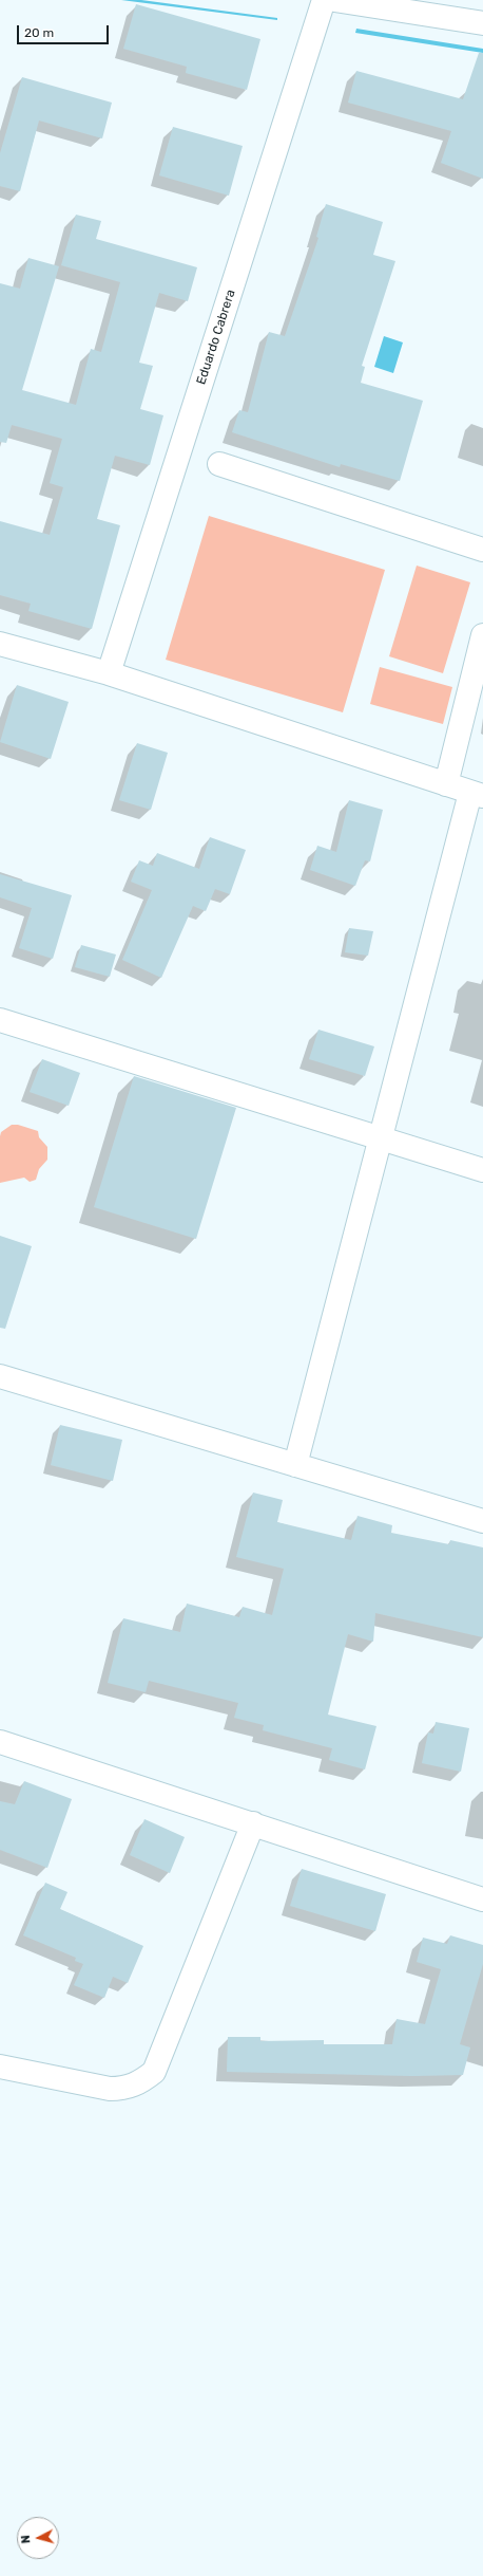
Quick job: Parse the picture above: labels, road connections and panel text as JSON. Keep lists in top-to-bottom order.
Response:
{
  "streets": {
    "street": ["Eduardo Cabrera"]
  },
  "scale_bar": "20 m",
  "north": "left"
}
